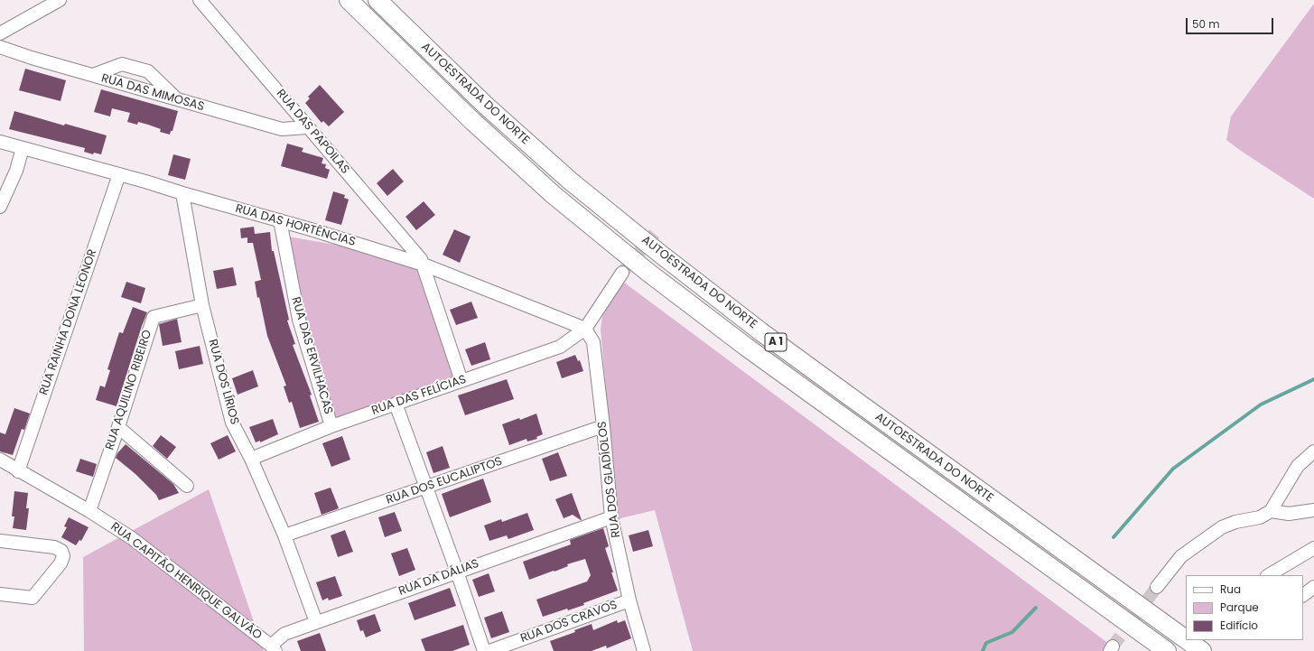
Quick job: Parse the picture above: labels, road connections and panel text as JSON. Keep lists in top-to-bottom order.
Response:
{
  "streets": {
    "highway": ["AUTOESTRADA DO NORTE", "A 1"],
    "street": [
      "RUA DAS MIMOSAS",
      "RUA DAS PAPOILAS",
      "RUA DAS HORTÊNCIAS",
      "RUA RAINHA DONA LEONOR",
      "RUA DAS ERVILHACAS",
      "RUA DOS LÍRIOS",
      "RUA AQUILINO RIBEIRO",
      "RUA DAS FELÍCIAS",
      "RUA DOS GLADÍOLOS",
      "RUA DOS EUCALIPTOS",
      "RUA DA DÁLIAS",
      "RUA CAPITÃO HENRIQUE GALVÃO",
      "RUA DOS CRAVOS"
    ]
  },
  "crossings": [
    ["RUA DAS MIMOSAS", "RUA DAS PAPOILAS"],
    ["RUA DAS PAPOILAS", "RUA DAS HORTÊNCIAS"],
    ["RUA DAS HORTÊNCIAS", "RUA RAINHA DONA LEONOR"],
    ["RUA DAS HORTÊNCIAS", "RUA DAS ERVILHACAS"],
    ["RUA DAS HORTÊNCIAS", "RUA DOS LÍRIOS"],
    ["RUA DAS HORTÊNCIAS", "RUA DAS FELÍCIAS"],
    ["RUA DAS HORTÊNCIAS", "RUA DOS GLADÍOLOS"],
    ["RUA RAINHA DONA LEONOR", "RUA CAPITÃO HENRIQUE GALVÃO"],
    ["RUA DAS ERVILHACAS", "RUA DAS FELÍCIAS"],
    ["RUA DOS LÍRIOS", "RUA AQUILINO RIBEIRO"],
    ["RUA DOS LÍRIOS", "RUA DAS FELÍCIAS"],
    ["RUA DOS LÍRIOS", "RUA DOS EUCALIPTOS"],
    ["RUA DOS LÍRIOS", "RUA DA DÁLIAS"],
    ["RUA AQUILINO RIBEIRO", "RUA CAPITÃO HENRIQUE GALVÃO"],
    ["RUA DAS FELÍCIAS", "RUA DOS GLADÍOLOS"],
    ["RUA DOS GLADÍOLOS", "RUA DOS EUCALIPTOS"],
    ["RUA DOS GLADÍOLOS", "RUA DA DÁLIAS"],
    ["RUA DOS GLADÍOLOS", "RUA DOS CRAVOS"],
    ["RUA DA DÁLIAS", "RUA CAPITÃO HENRIQUE GALVÃO"]
  ],
  "legend": ["Rua", "Parque", "Edifício"],
  "scale_bar": "50 m"
}
